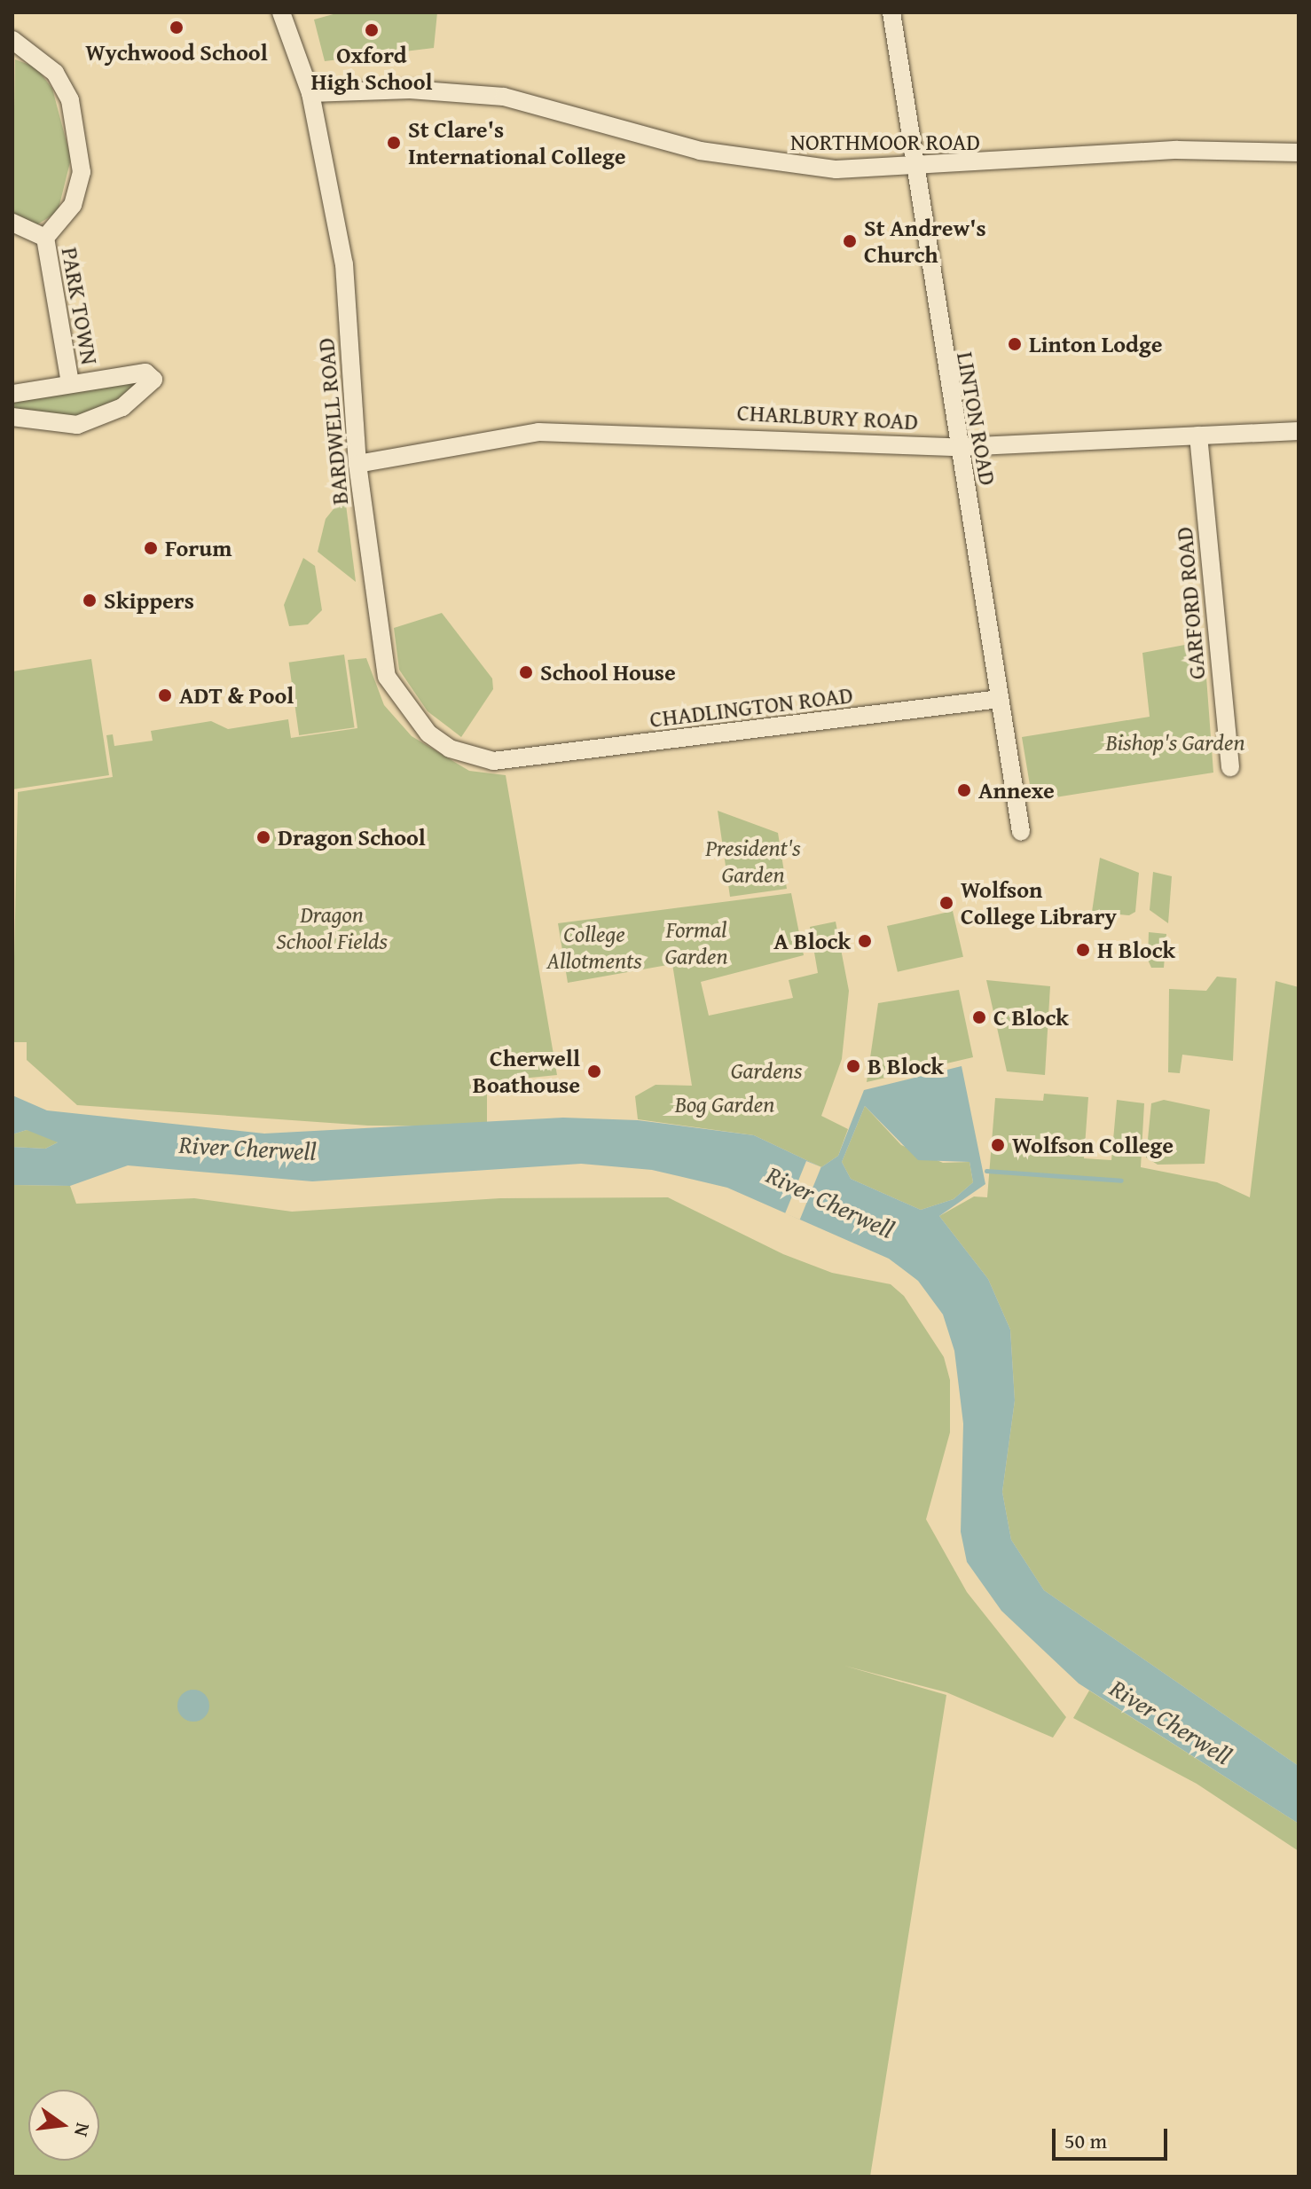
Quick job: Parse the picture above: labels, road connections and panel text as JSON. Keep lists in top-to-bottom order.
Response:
{
  "streets": {
    "street": [
      "NORTHMOOR ROAD",
      "PARK TOWN",
      "CHARLBURY ROAD",
      "LINTON ROAD",
      "BARDWELL ROAD",
      "GARFORD ROAD",
      "CHADLINGTON ROAD"
    ]
  },
  "crossings": [
    ["NORTHMOOR ROAD", "LINTON ROAD"],
    ["NORTHMOOR ROAD", "BARDWELL ROAD"],
    ["CHARLBURY ROAD", "LINTON ROAD"],
    ["CHARLBURY ROAD", "BARDWELL ROAD"],
    ["CHARLBURY ROAD", "GARFORD ROAD"],
    ["LINTON ROAD", "CHADLINGTON ROAD"],
    ["BARDWELL ROAD", "CHADLINGTON ROAD"]
  ],
  "water": ["River Cherwell"],
  "parks": [
    "Bishop's Garden",
    "President's Garden",
    "Dragon School Fields",
    "Formal Garden",
    "College Allotments",
    "Gardens",
    "Bog Garden"
  ],
  "places": [
    "Wychwood School",
    "Oxford High School",
    "St Clare's International College",
    "St Andrew's Church",
    "Linton Lodge",
    "Forum",
    "Skippers",
    "School House",
    "ADT & Pool",
    "Annexe",
    "Dragon School",
    "Wolfson College Library",
    "A Block",
    "H Block",
    "C Block",
    "B Block",
    "Cherwell Boathouse",
    "Wolfson College"
  ],
  "scale_bar": "50 m",
  "north": "right"
}
